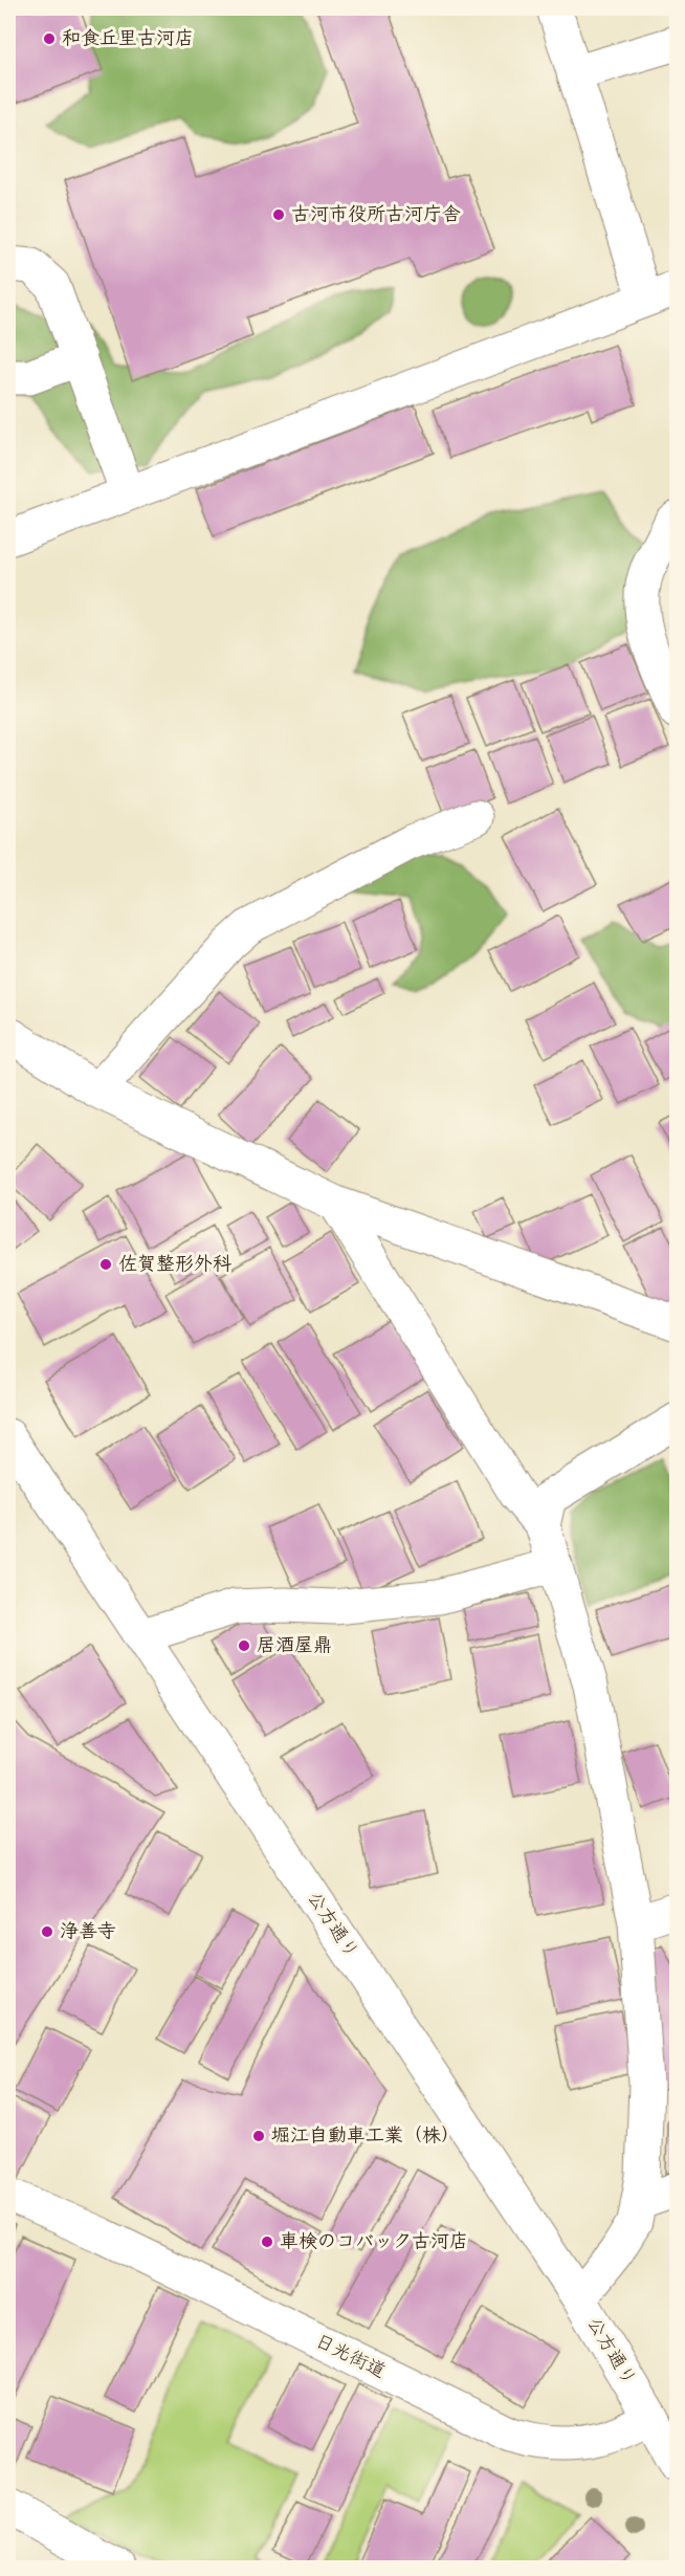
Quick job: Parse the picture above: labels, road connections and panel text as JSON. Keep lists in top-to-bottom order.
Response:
{
  "streets": {
    "street": ["公方通り", "日光街道"]
  },
  "crossings": [
    ["公方通り", "日光街道"]
  ],
  "places": [
    "和食丘里古河店",
    "古河市役所古河庁舎",
    "佐賀整形外科",
    "居酒屋鼎",
    "浄善寺",
    "堀江自動車工業（株）",
    "車検のコバック古河店"
  ]
}
